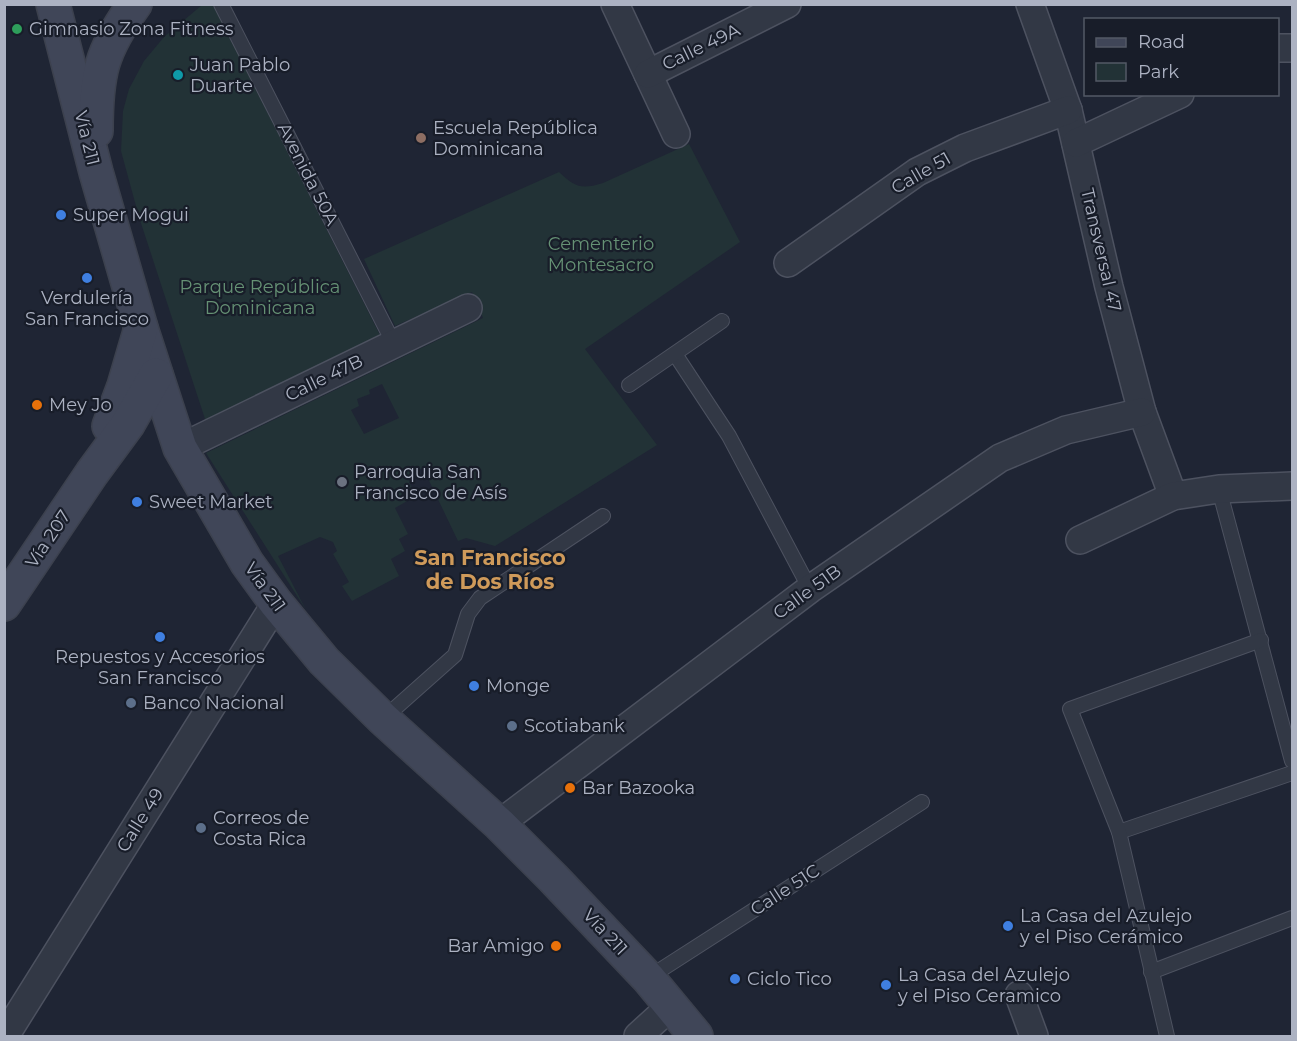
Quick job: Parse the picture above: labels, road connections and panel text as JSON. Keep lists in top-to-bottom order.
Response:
{
  "streets": {
    "main road": ["Vía 211", "Vía 207"],
    "street": [
      "Calle 49A",
      "Calle 51",
      "Transversal 47",
      "Calle 47B",
      "Calle 51B",
      "Calle 49"
    ],
    "lane": ["Avenida 50A", "Calle 51C"]
  },
  "crossings": [
    ["Vía 211", "Calle 47B"],
    ["Vía 211", "Vía 207"],
    ["Vía 211", "Calle 51B"],
    ["Vía 211", "Calle 49"],
    ["Vía 211", "Calle 51C"],
    ["Calle 51", "Transversal 47"],
    ["Avenida 50A", "Calle 47B"],
    ["Transversal 47", "Calle 51B"]
  ],
  "districts": ["San Francisco de Dos Ríos"],
  "parks": ["Cementerio Montesacro", "Parque República Dominicana"],
  "places": [
    "Gimnasio Zona Fitness",
    "Juan Pablo Duarte",
    "Escuela República Dominicana",
    "Super Mogui",
    "Verdulería San Francisco",
    "Mey Jo",
    "Parroquia San Francisco de Asís",
    "Sweet Market",
    "Repuestos y Accesorios San Francisco",
    "Monge",
    "Banco Nacional",
    "Scotiabank",
    "Bar Bazooka",
    "Correos de Costa Rica",
    "La Casa del Azulejo y el Piso Cerámico",
    "Bar Amigo",
    "Ciclo Tico",
    "La Casa del Azulejo y el Piso Ceramico"
  ],
  "legend": ["Road", "Park"]
}
